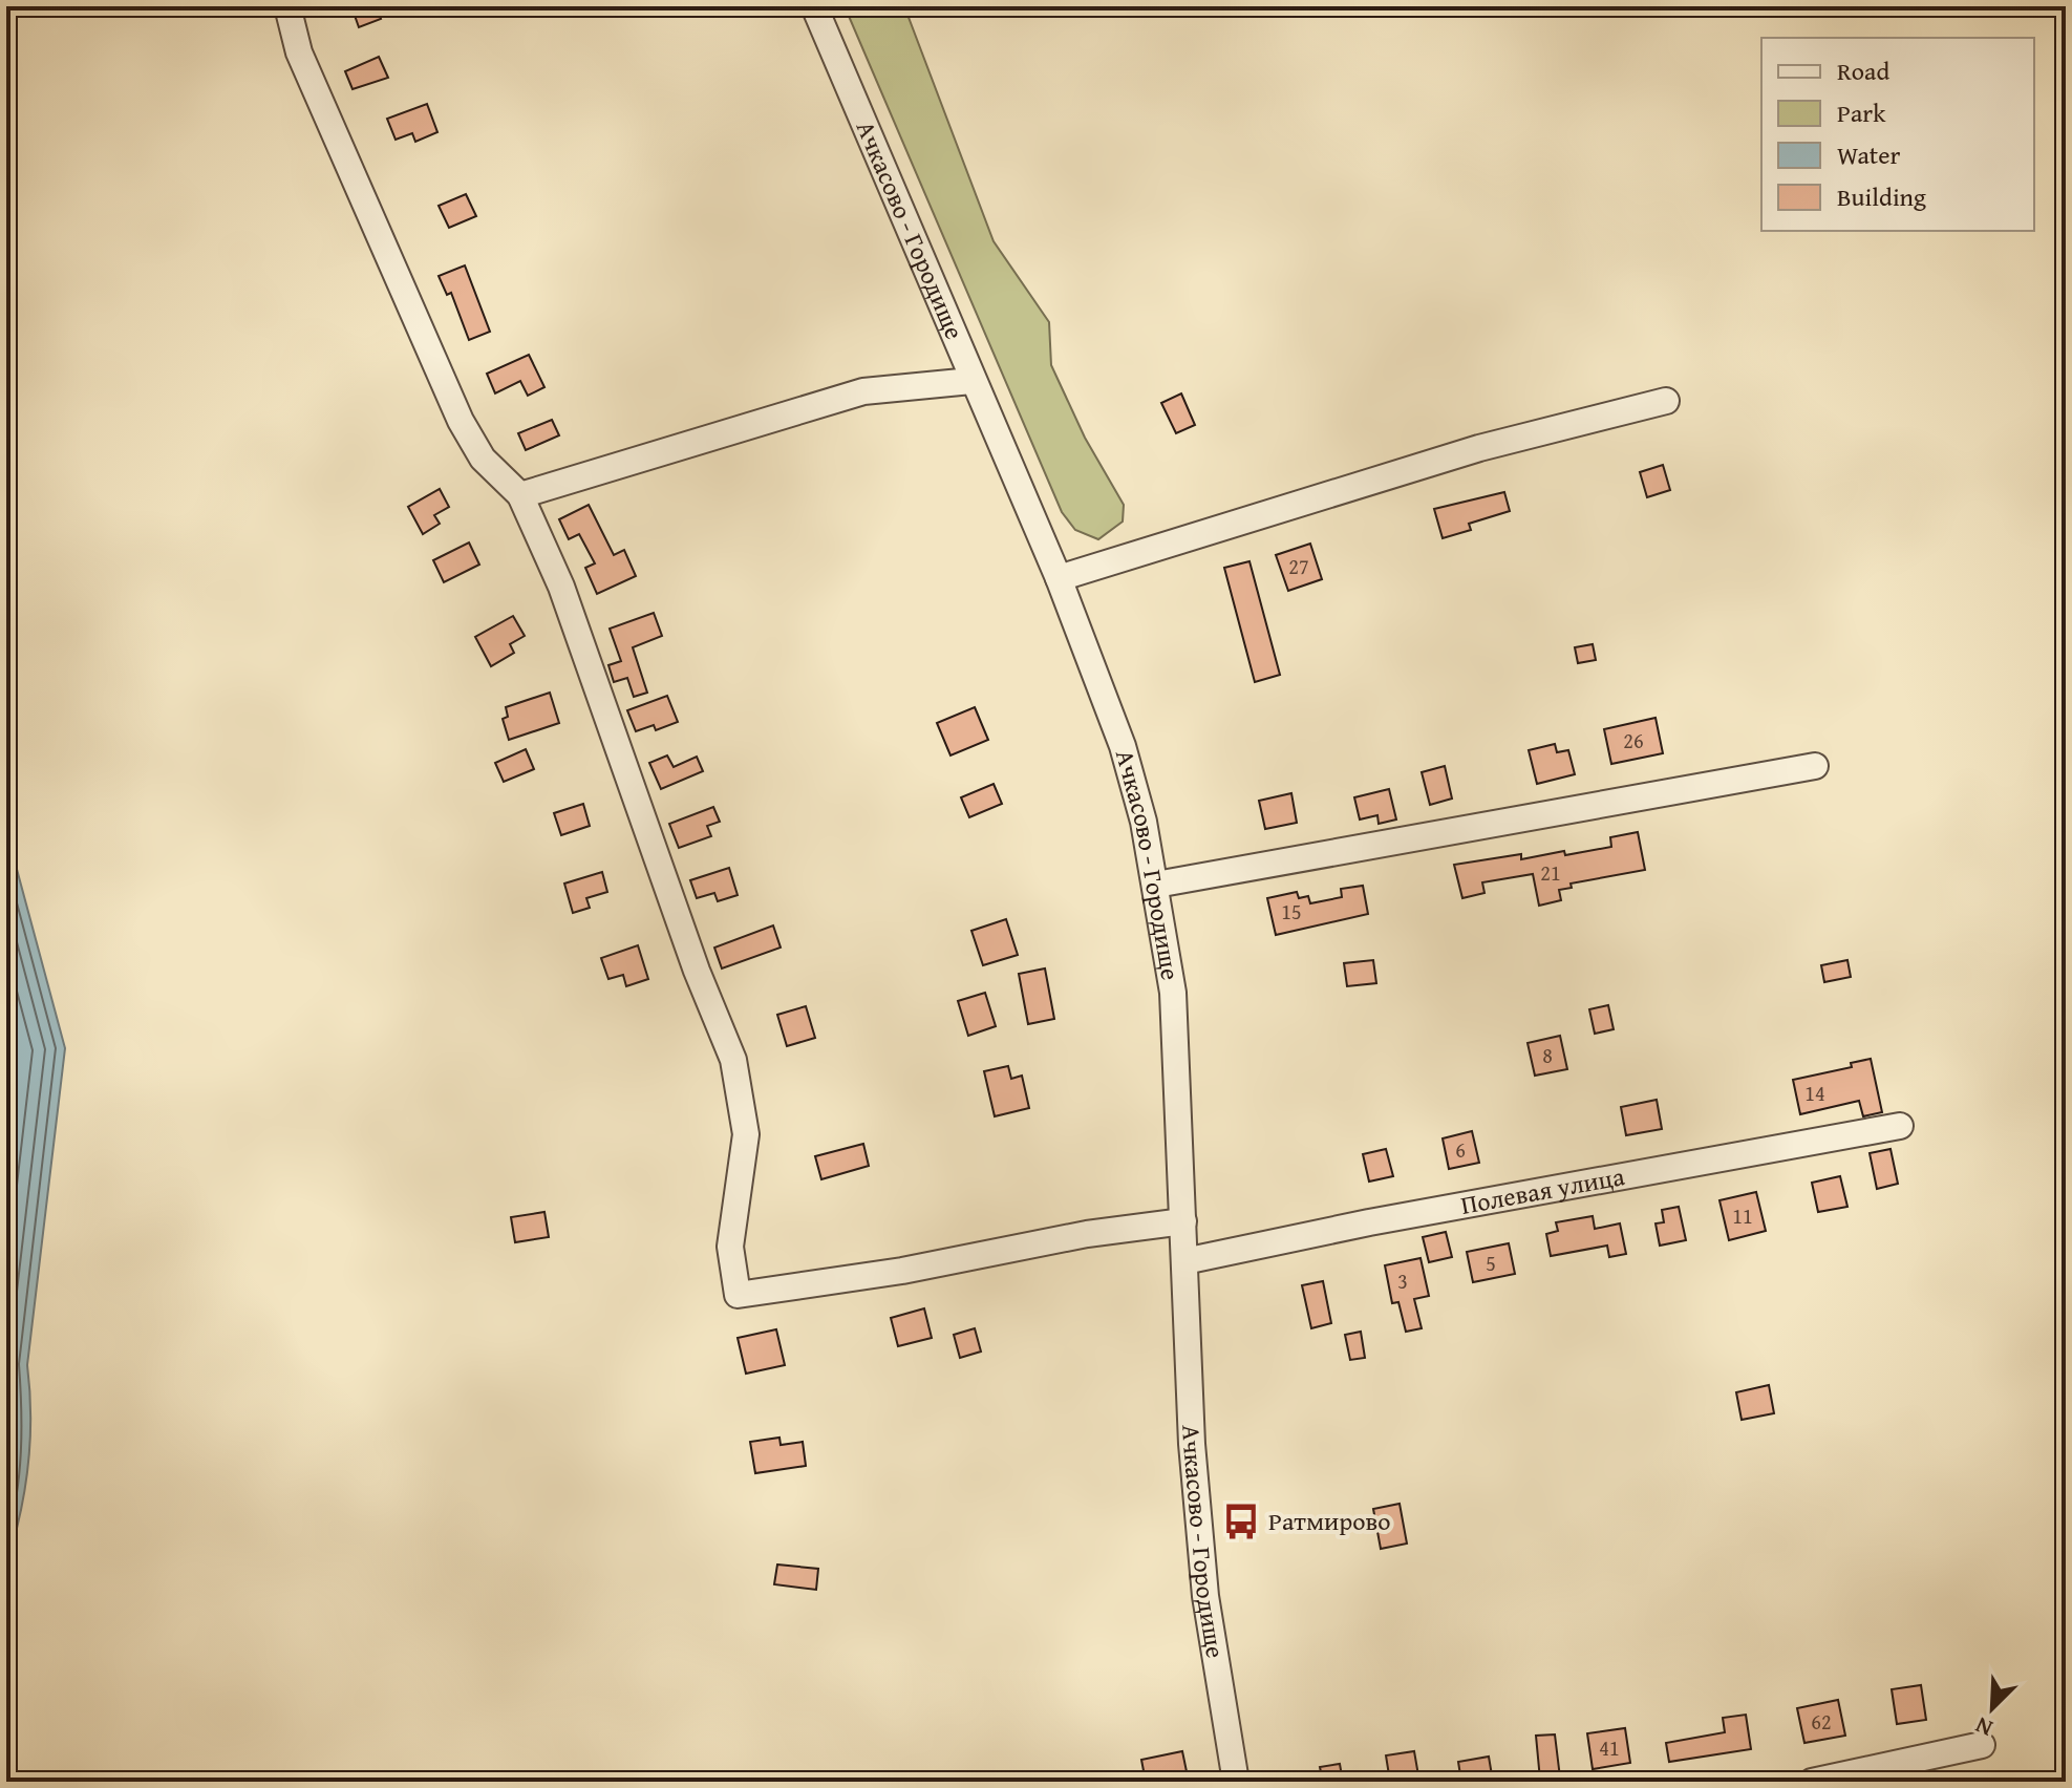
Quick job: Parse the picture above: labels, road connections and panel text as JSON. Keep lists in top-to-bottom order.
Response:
{
  "streets": {
    "street": ["Ачкасово - Городище", "Полевая улица"]
  },
  "crossings": [
    ["Ачкасово - Городище", "Полевая улица"]
  ],
  "places": {
    "bus stop": ["Ратмирово"]
  },
  "house_numbers": [
    "27",
    "26",
    "21",
    "15",
    "8",
    "14",
    "6",
    "11",
    "5",
    "3",
    "62",
    "41"
  ],
  "legend": [
    "Road",
    "Park",
    "Water",
    "Building"
  ],
  "north": "bottom left"
}
